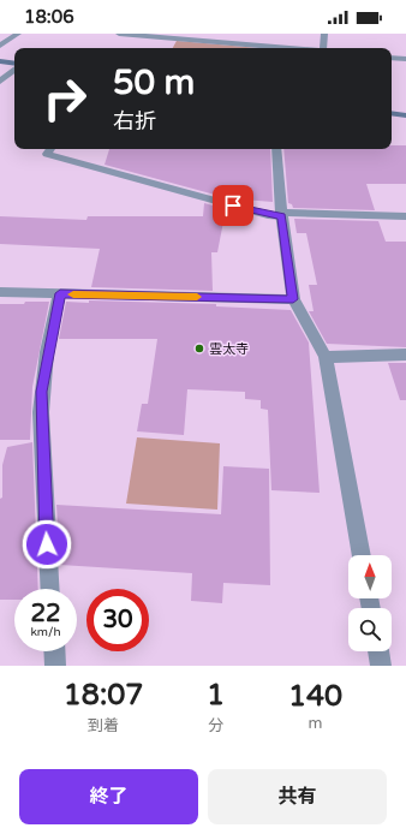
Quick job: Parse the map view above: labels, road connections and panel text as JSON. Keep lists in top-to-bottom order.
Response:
{
  "places": ["雲太寺"],
  "north": "top",
  "page": {
    "status": "18:06",
    "turn": ["50 m", "右折"],
    "speed": "22 km/h",
    "limit": "30",
    "eta": [
      "18:07",
      "到着",
      "1",
      "分",
      "140",
      "m"
    ],
    "buttons": ["終了", "共有"]
  }
}
